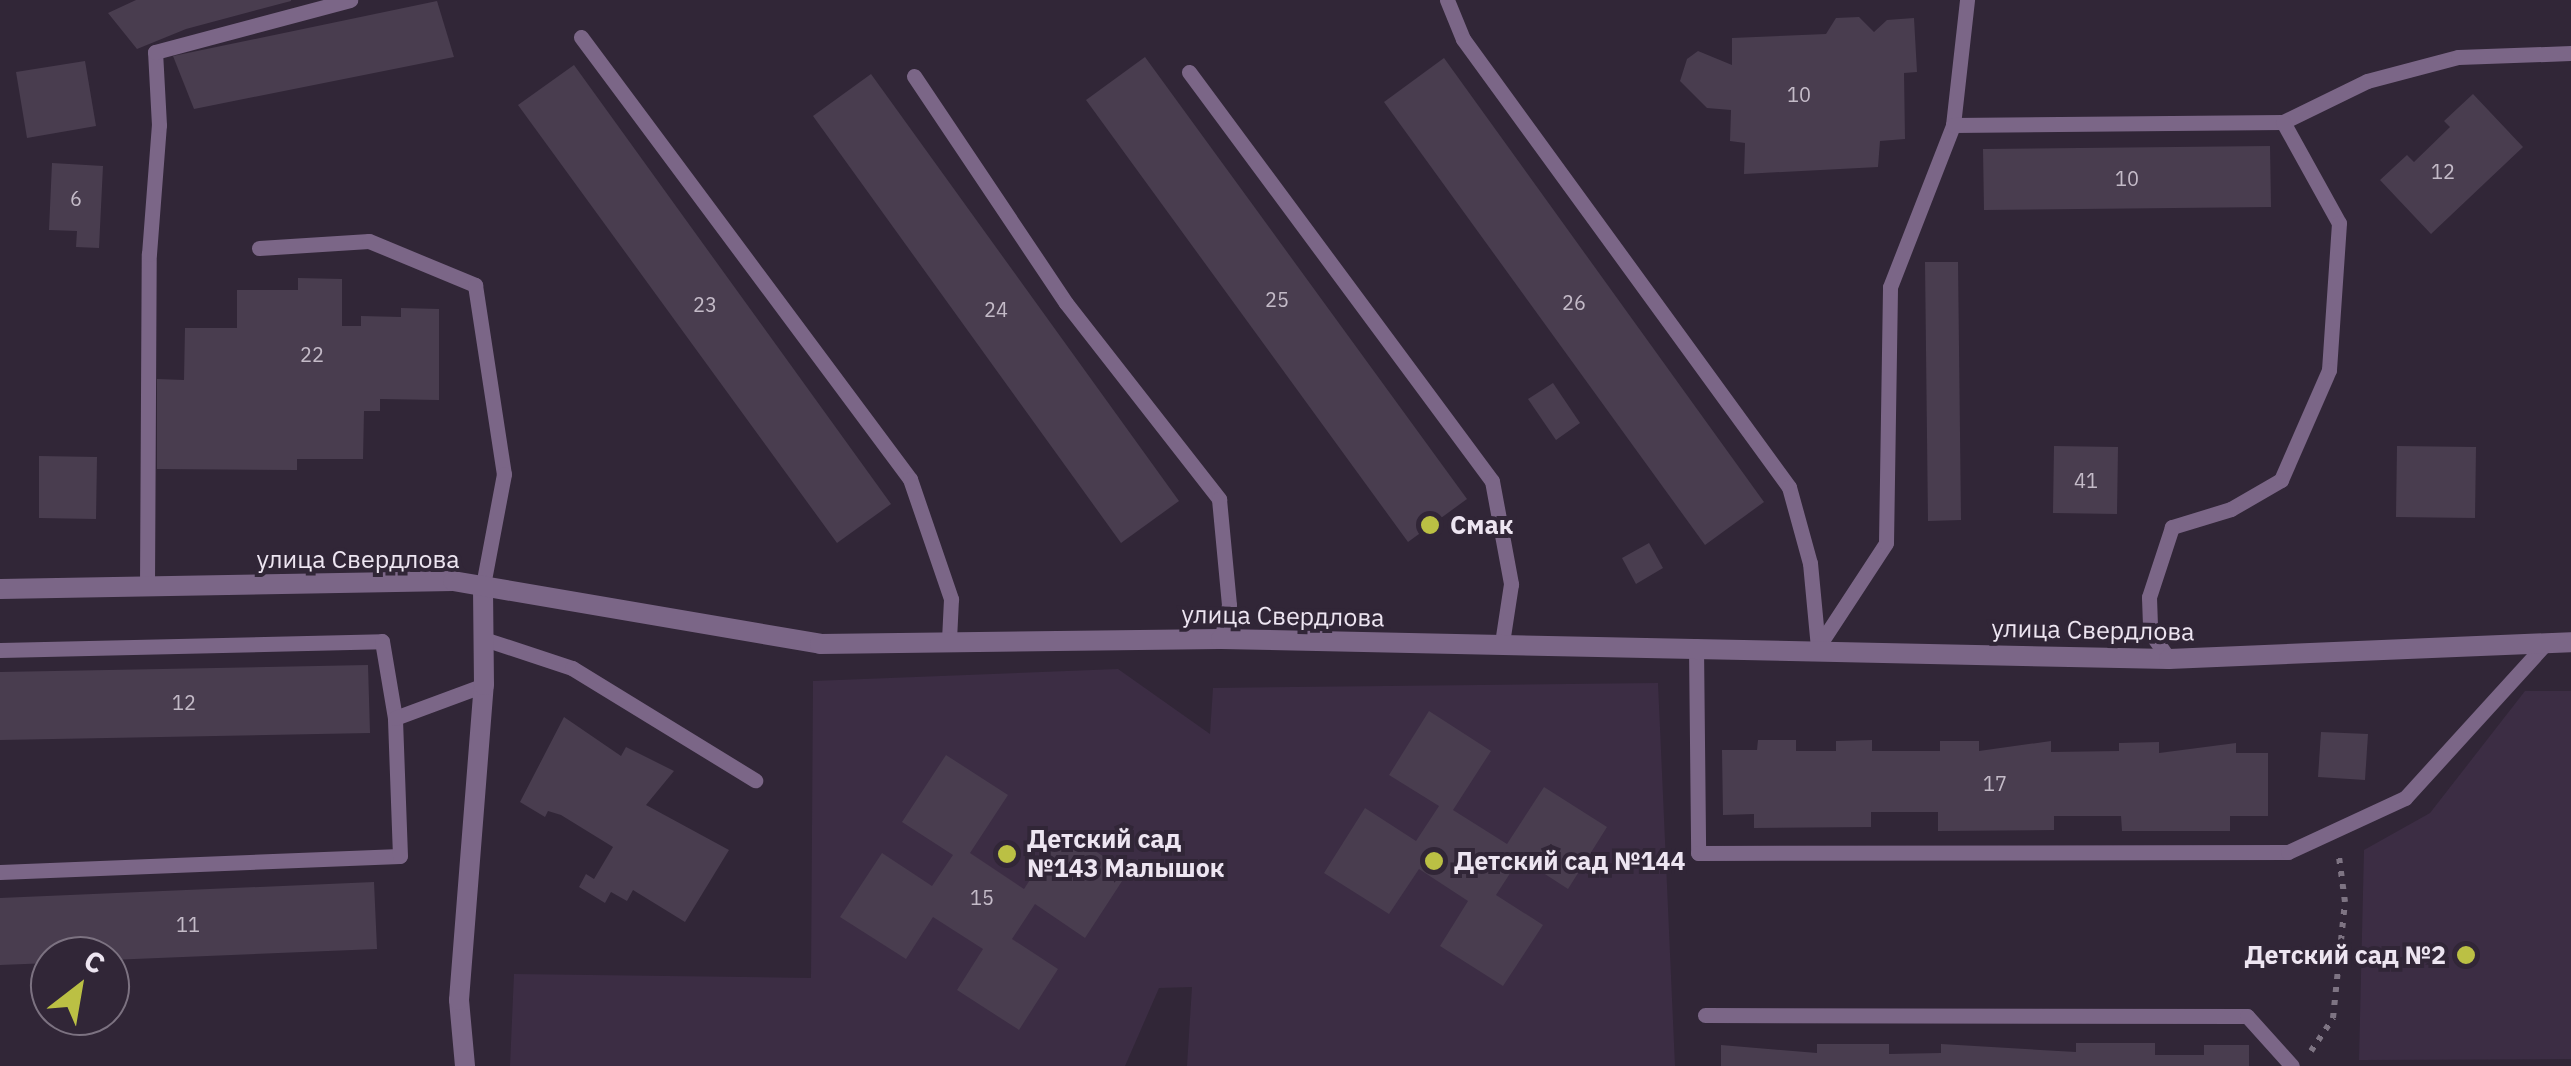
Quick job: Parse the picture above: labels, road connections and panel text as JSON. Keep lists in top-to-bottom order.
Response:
{
  "streets": {
    "street": ["улица Свердлова"]
  },
  "places": [
    "Смак",
    "Детский сад №143 Малышок",
    "Детский сад №144",
    "Детский сад №2"
  ],
  "house_numbers": [
    "10",
    "12",
    "10",
    "6",
    "25",
    "26",
    "23",
    "24",
    "22",
    "41",
    "12",
    "17",
    "15",
    "11"
  ],
  "north": "top right"
}
